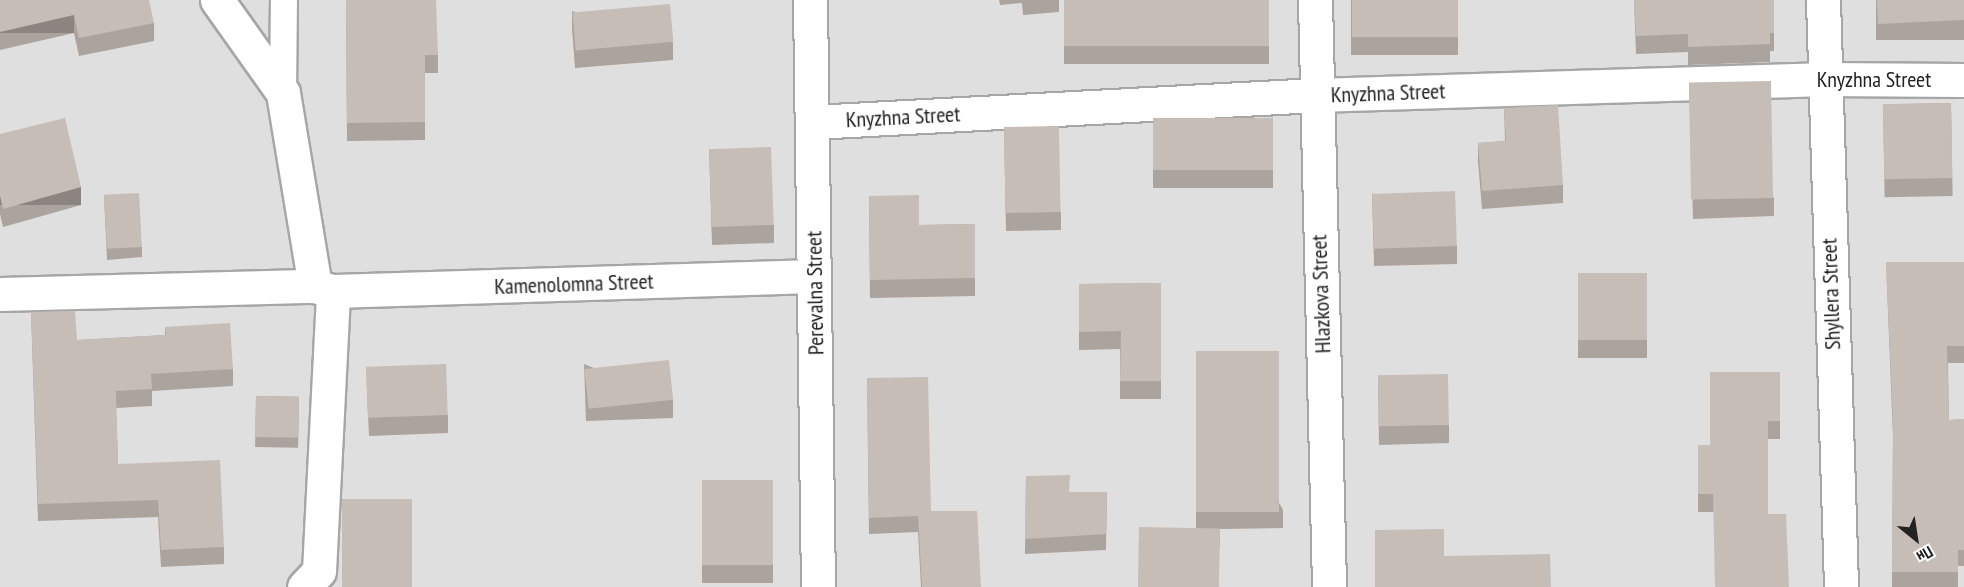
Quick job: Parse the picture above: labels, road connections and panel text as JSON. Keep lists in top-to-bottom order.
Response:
{
  "streets": {
    "street": [
      "Knyzhna Street",
      "Kamenolomna Street",
      "Perevalna Street",
      "Hlazkova Street",
      "Shyllera Street"
    ]
  },
  "crossings": [
    ["Knyzhna Street", "Perevalna Street"],
    ["Knyzhna Street", "Hlazkova Street"],
    ["Knyzhna Street", "Shyllera Street"],
    ["Kamenolomna Street", "Perevalna Street"]
  ],
  "north": "bottom right"
}
